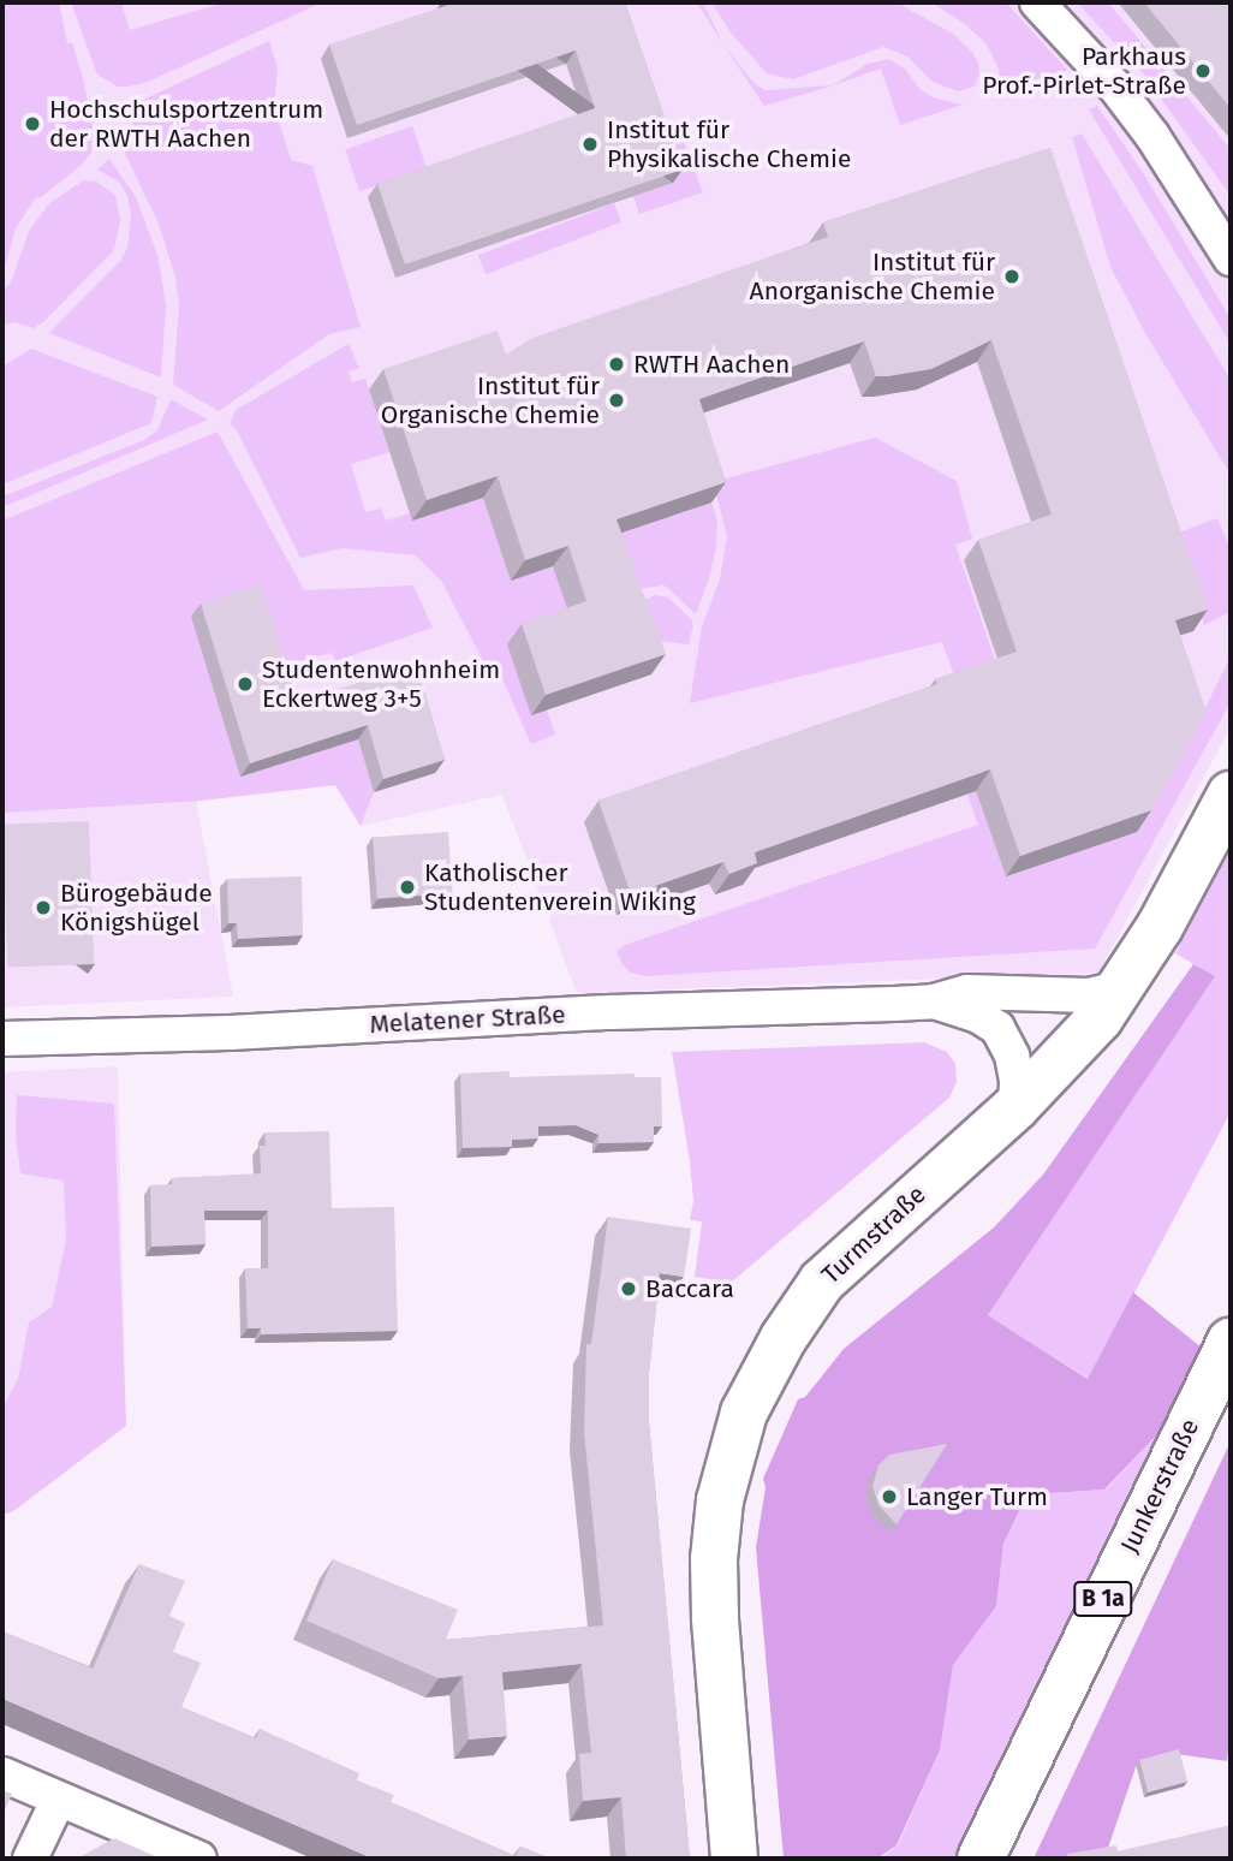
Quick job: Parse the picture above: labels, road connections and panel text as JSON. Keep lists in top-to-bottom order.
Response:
{
  "streets": {
    "main road": ["Turmstraße", "Junkerstraße", "B 1a"],
    "street": ["Melatener Straße"]
  },
  "crossings": [
    ["Melatener Straße", "Turmstraße"]
  ],
  "places": [
    "Parkhaus Prof.-Pirlet-Straße",
    "Hochschulsportzentrum der RWTH Aachen",
    "Institut für Physikalische Chemie",
    "Institut für Anorganische Chemie",
    "RWTH Aachen",
    "Institut für Organische Chemie",
    "Studentenwohnheim Eckertweg 3+5",
    "Katholischer Studentenverein Wiking",
    "Bürogebäude Königshügel",
    "Baccara",
    "Langer Turm"
  ]
}
